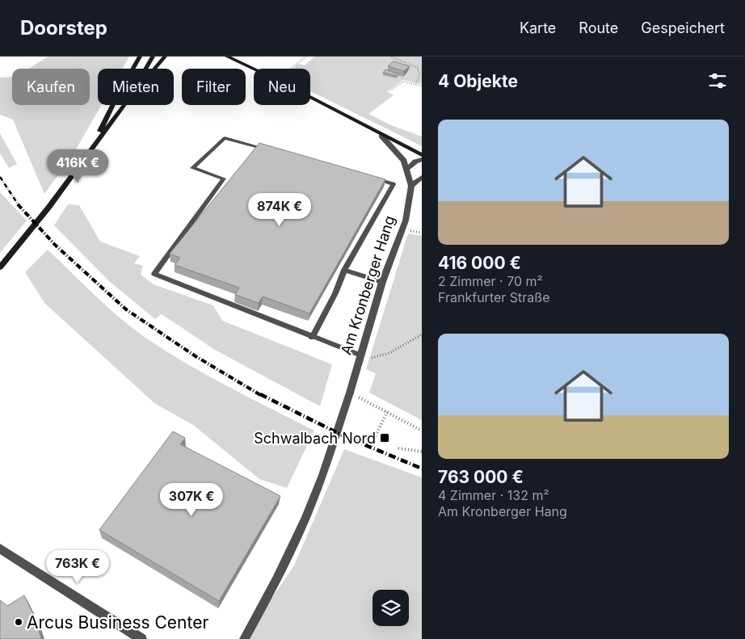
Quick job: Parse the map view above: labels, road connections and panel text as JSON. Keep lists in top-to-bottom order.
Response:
{
  "streets": {
    "street": ["Am Kronberger Hang"]
  },
  "places": {
    "transit": ["Schwalbach Nord"],
    "other": ["Arcus Business Center"]
  },
  "page": {
    "header": "Doorstep",
    "nav": ["Karte", "Route", "Gespeichert"],
    "heading": "4 Objekte",
    "chip": [
      "Kaufen",
      "Mieten",
      "Filter",
      "Neu"
    ],
    "list": [
      {
        "name": "416 000 €",
        "note": "2 Zimmer · 70 m² · Frankfurter Straße"
      },
      {
        "name": "763 000 €",
        "note": "4 Zimmer · 132 m² · Am Kronberger Hang"
      }
    ],
    "price": [
      "416K €",
      "874K €",
      "307K €",
      "763K €"
    ]
  }
}
